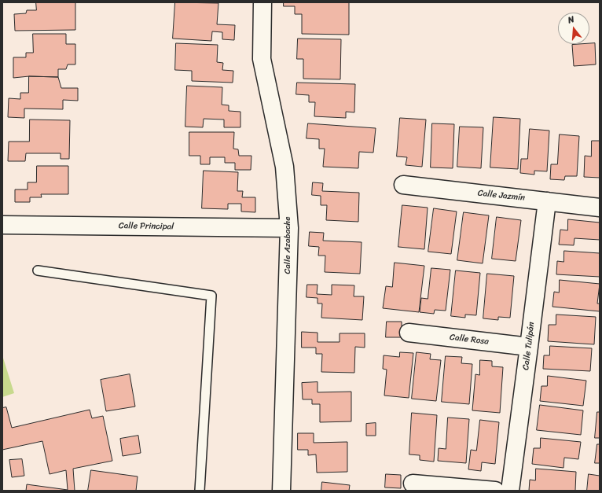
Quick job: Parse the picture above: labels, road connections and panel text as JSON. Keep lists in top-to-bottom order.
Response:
{
  "streets": {
    "street": [
      "Calle Jazmín",
      "Calle Principal",
      "Calle Azabache",
      "Calle Rosa",
      "Calle Tulipán"
    ]
  },
  "crossings": [
    ["Calle Jazmín", "Calle Tulipán"],
    ["Calle Principal", "Calle Azabache"],
    ["Calle Rosa", "Calle Tulipán"]
  ],
  "north": "top"
}
